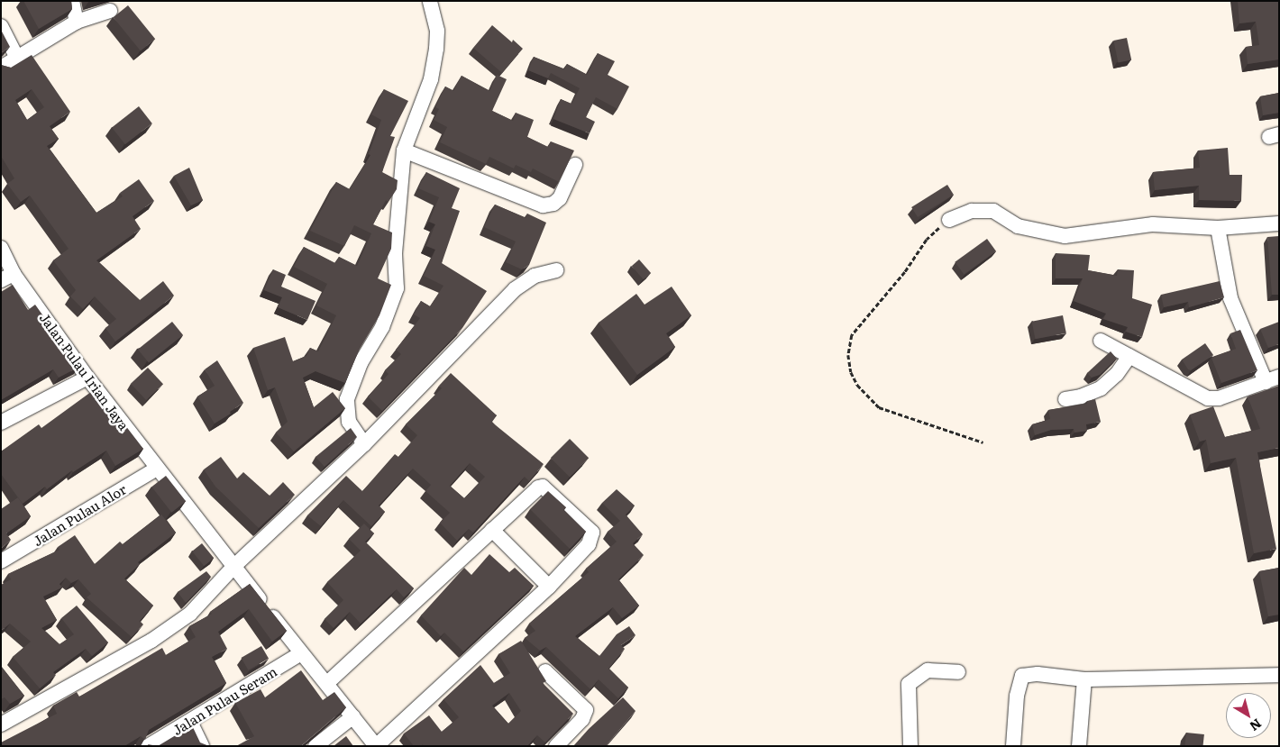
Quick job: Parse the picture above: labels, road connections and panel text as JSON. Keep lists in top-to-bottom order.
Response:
{
  "streets": {
    "street": ["Jalan Pulau Irian Jaya", "Jalan Pulau Alor", "Jalan Pulau Seram"]
  },
  "crossings": [
    ["Jalan Pulau Irian Jaya", "Jalan Pulau Alor"],
    ["Jalan Pulau Irian Jaya", "Jalan Pulau Seram"]
  ],
  "north": "bottom right"
}
